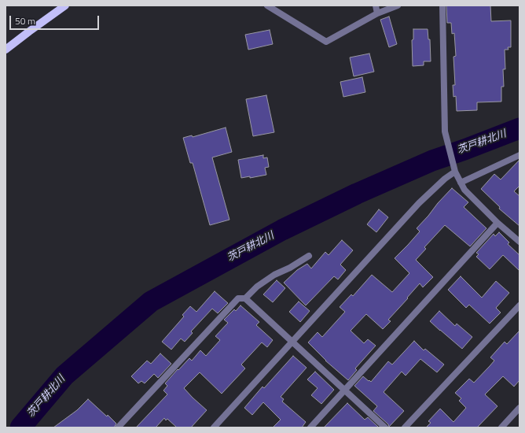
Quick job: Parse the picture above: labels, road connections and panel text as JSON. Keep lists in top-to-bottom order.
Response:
{
  "water": ["茨戸耕北川"],
  "scale_bar": "50 m"
}
